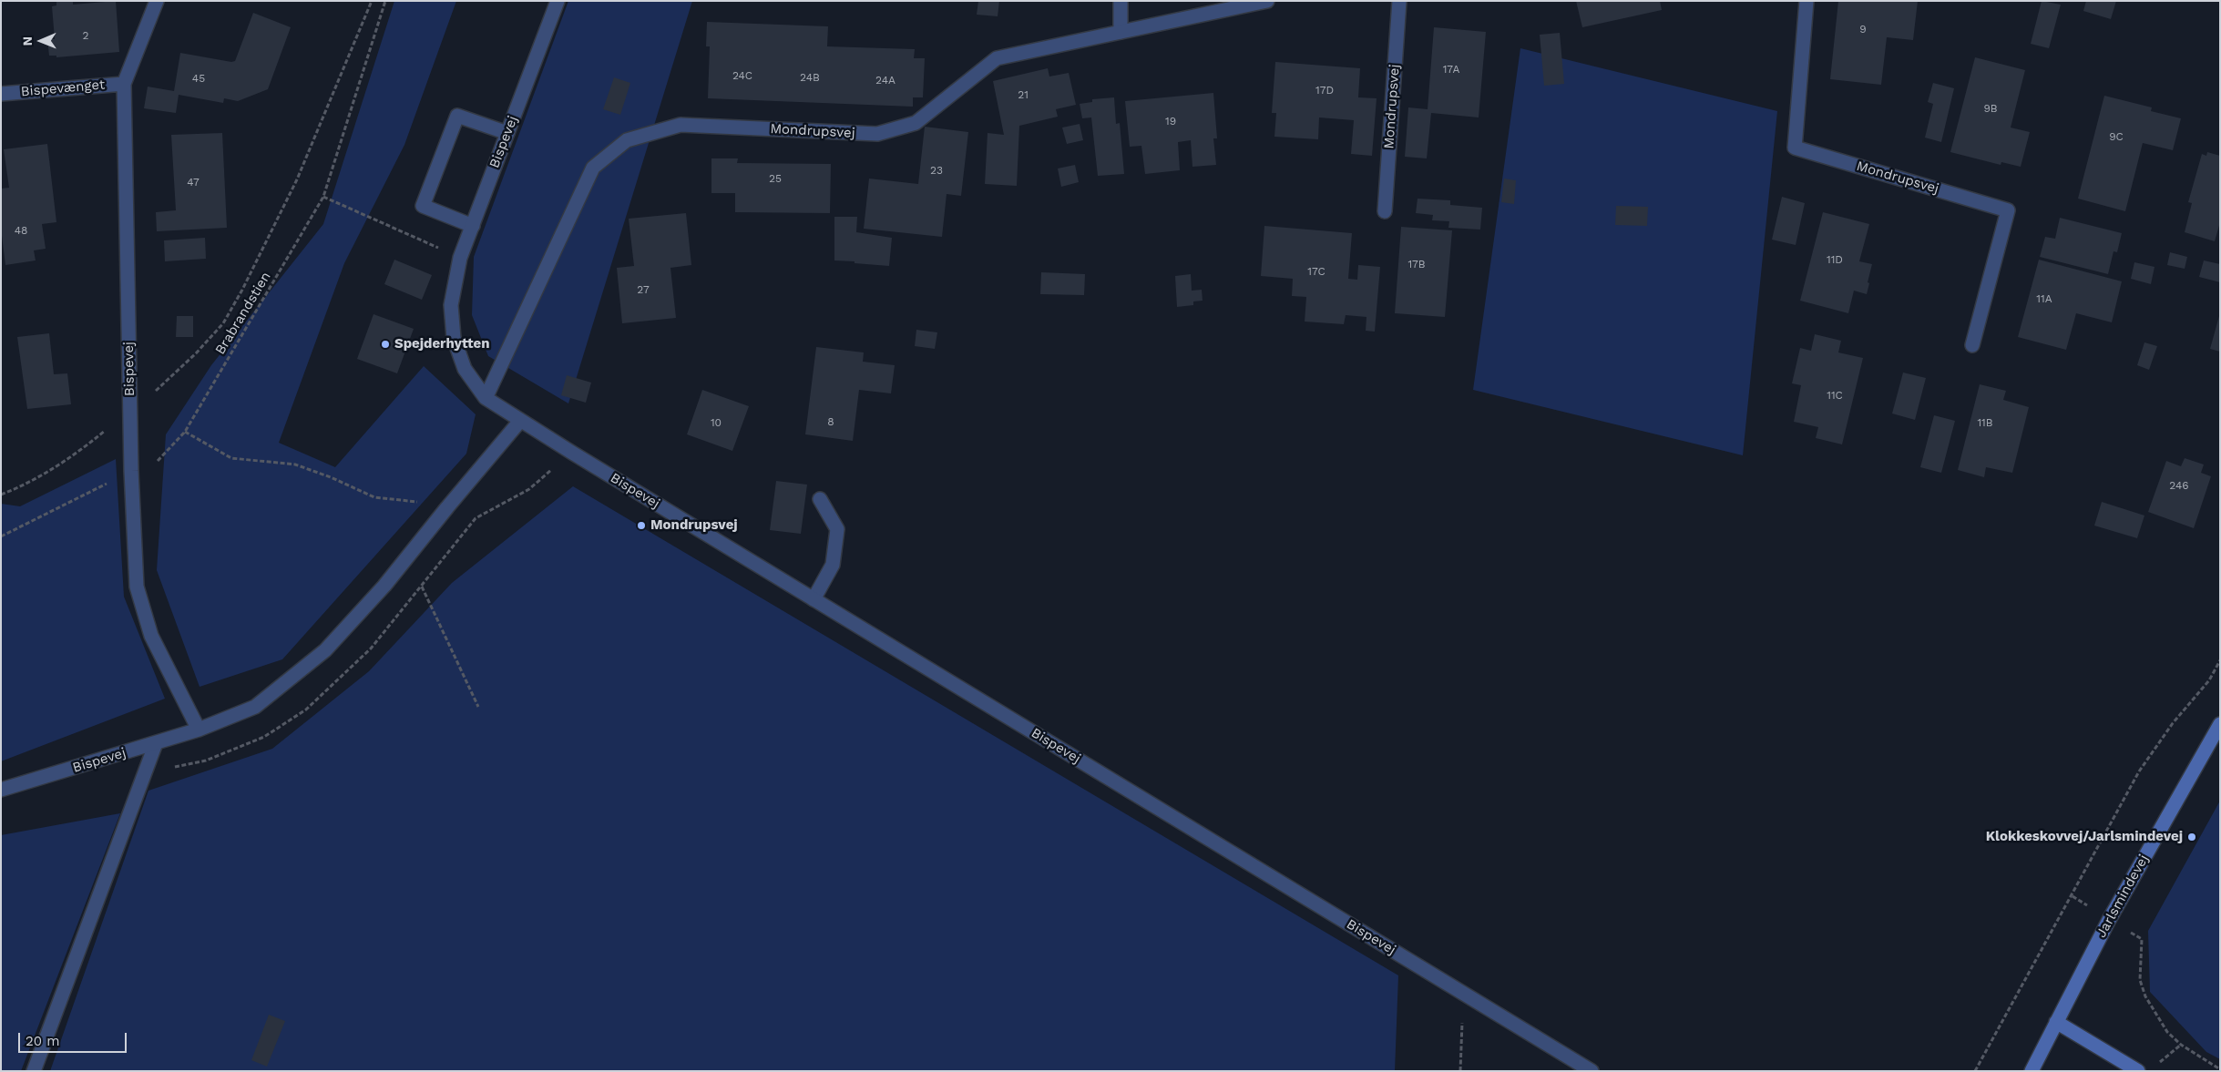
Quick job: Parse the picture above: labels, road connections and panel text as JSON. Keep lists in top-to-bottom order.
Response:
{
  "streets": {
    "street": [
      "Bispevænget",
      "Mondrupsvej",
      "Bispevej",
      "Jarlsmindevej"
    ],
    "path": ["Brabrandstien"]
  },
  "crossings": [
    ["Bispevænget", "Bispevej"],
    ["Mondrupsvej", "Bispevej"],
    ["Bispevej", "Brabrandstien"]
  ],
  "places": ["Spejderhytten", "Mondrupsvej", "Klokkeskovvej/Jarlsmindevej"],
  "house_numbers": [
    "9",
    "2",
    "17A",
    "24C",
    "24B",
    "45",
    "24A",
    "17D",
    "21",
    "9B",
    "19",
    "9C",
    "23",
    "25",
    "47",
    "48",
    "11D",
    "17B",
    "17C",
    "27",
    "11A",
    "11C",
    "8",
    "10",
    "11B",
    "246"
  ],
  "scale_bar": "20 m",
  "north": "left"
}
